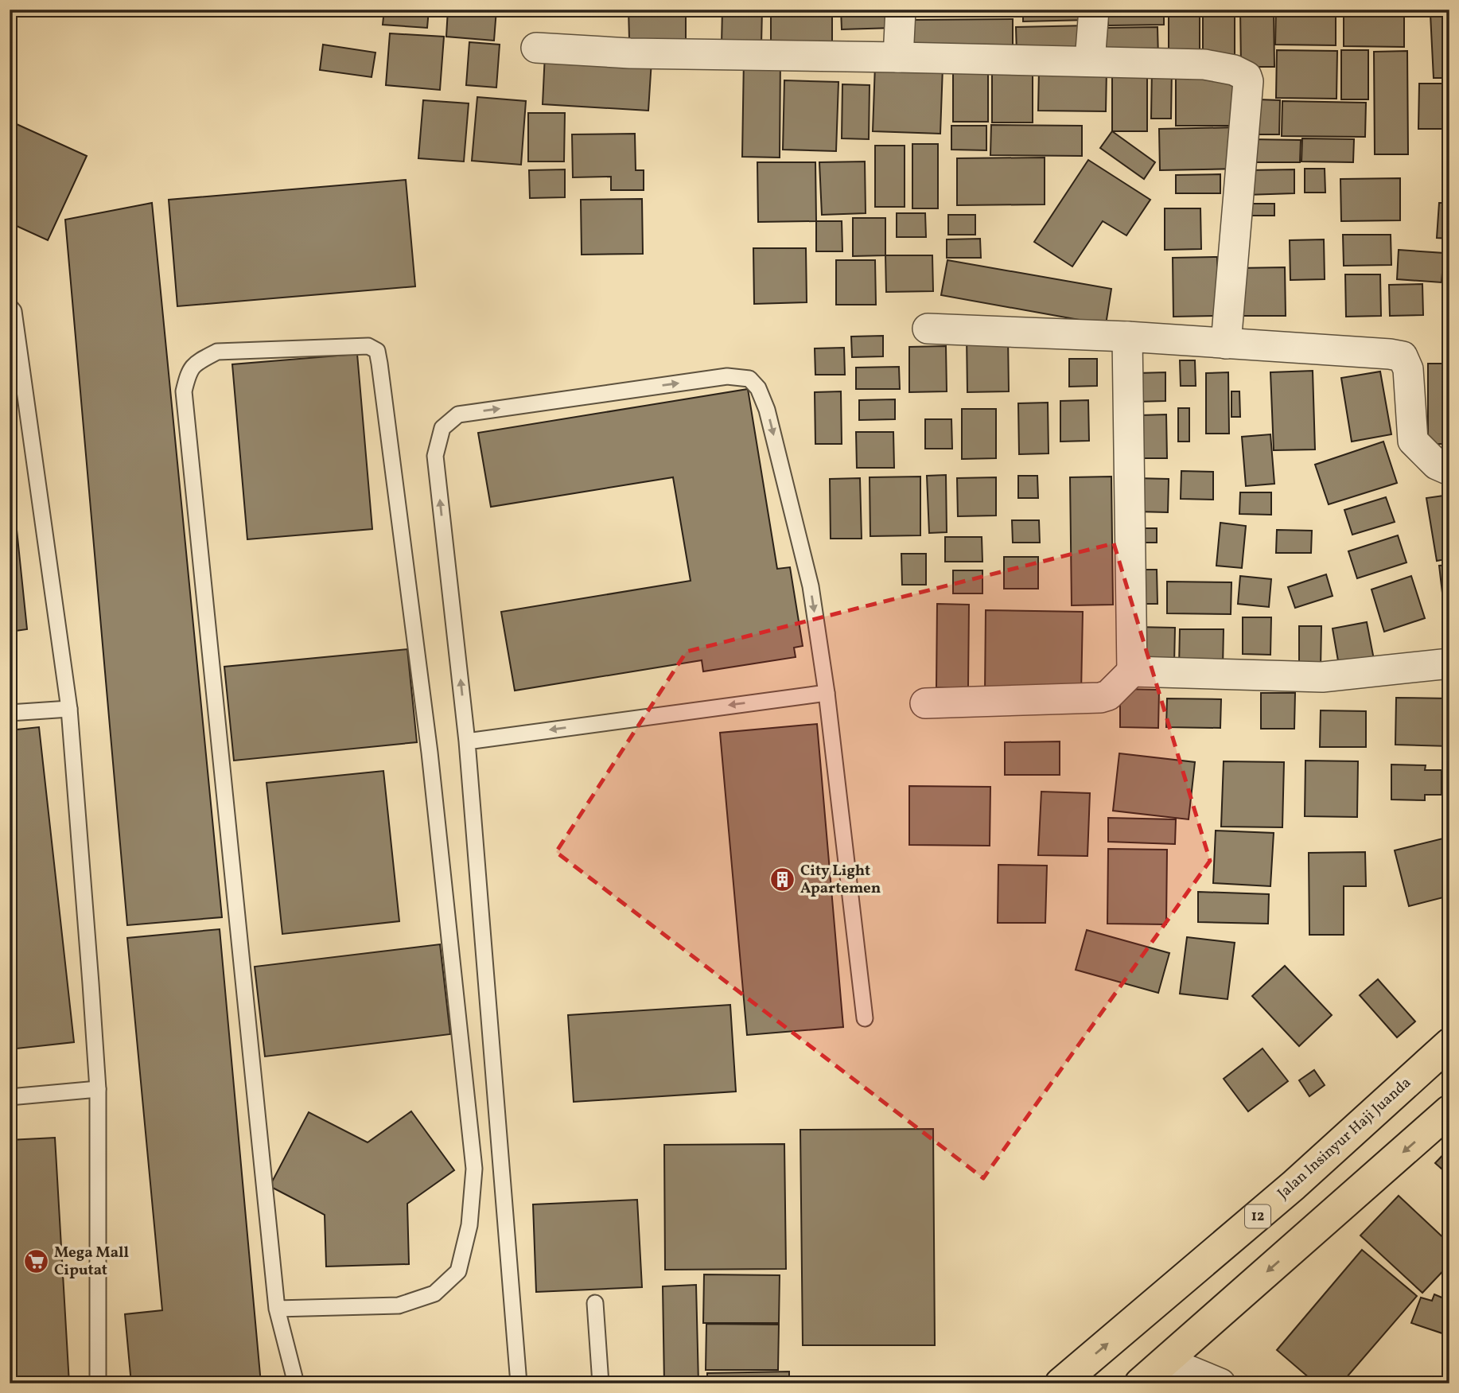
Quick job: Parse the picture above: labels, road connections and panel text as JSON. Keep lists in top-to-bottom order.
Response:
{
  "streets": {
    "highway": ["Jalan Insinyur Haji Juanda", "12"]
  },
  "places": {
    "building": ["City Light Apartemen"],
    "supermarket": ["Mega Mall Ciputat"]
  }
}
